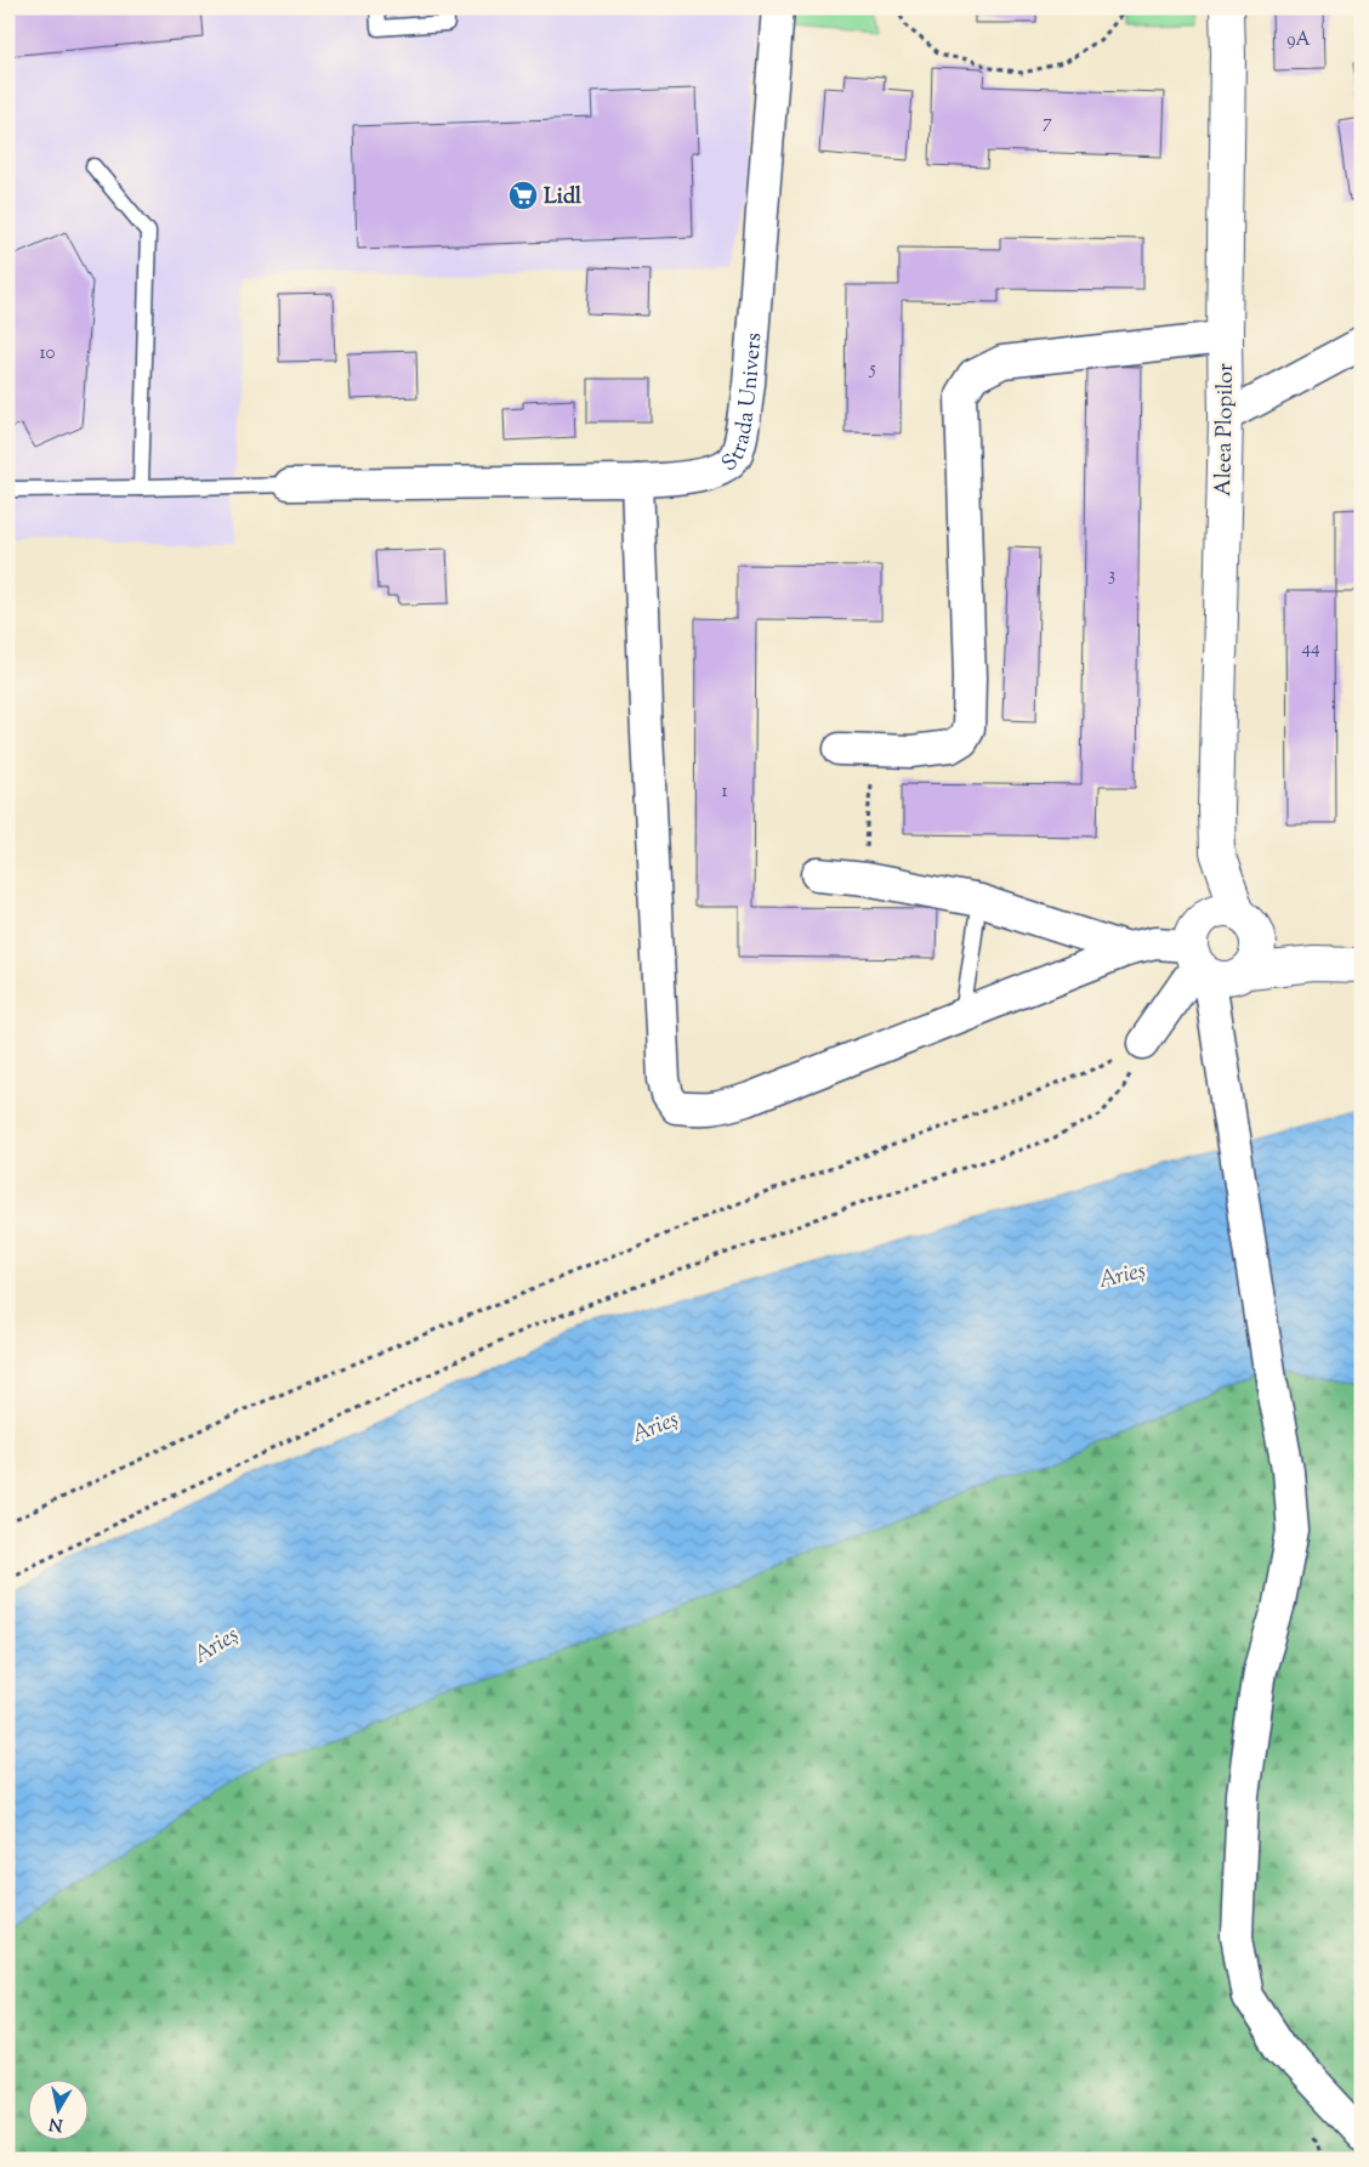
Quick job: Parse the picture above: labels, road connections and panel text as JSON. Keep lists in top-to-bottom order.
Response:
{
  "streets": {
    "street": ["Strada Univers", "Aleea Plopilor"]
  },
  "water": ["Arieș"],
  "places": {
    "supermarket": ["Lidl"]
  },
  "house_numbers": [
    "9A",
    "7",
    "10",
    "5",
    "3",
    "44",
    "1"
  ],
  "north": "bottom"
}
